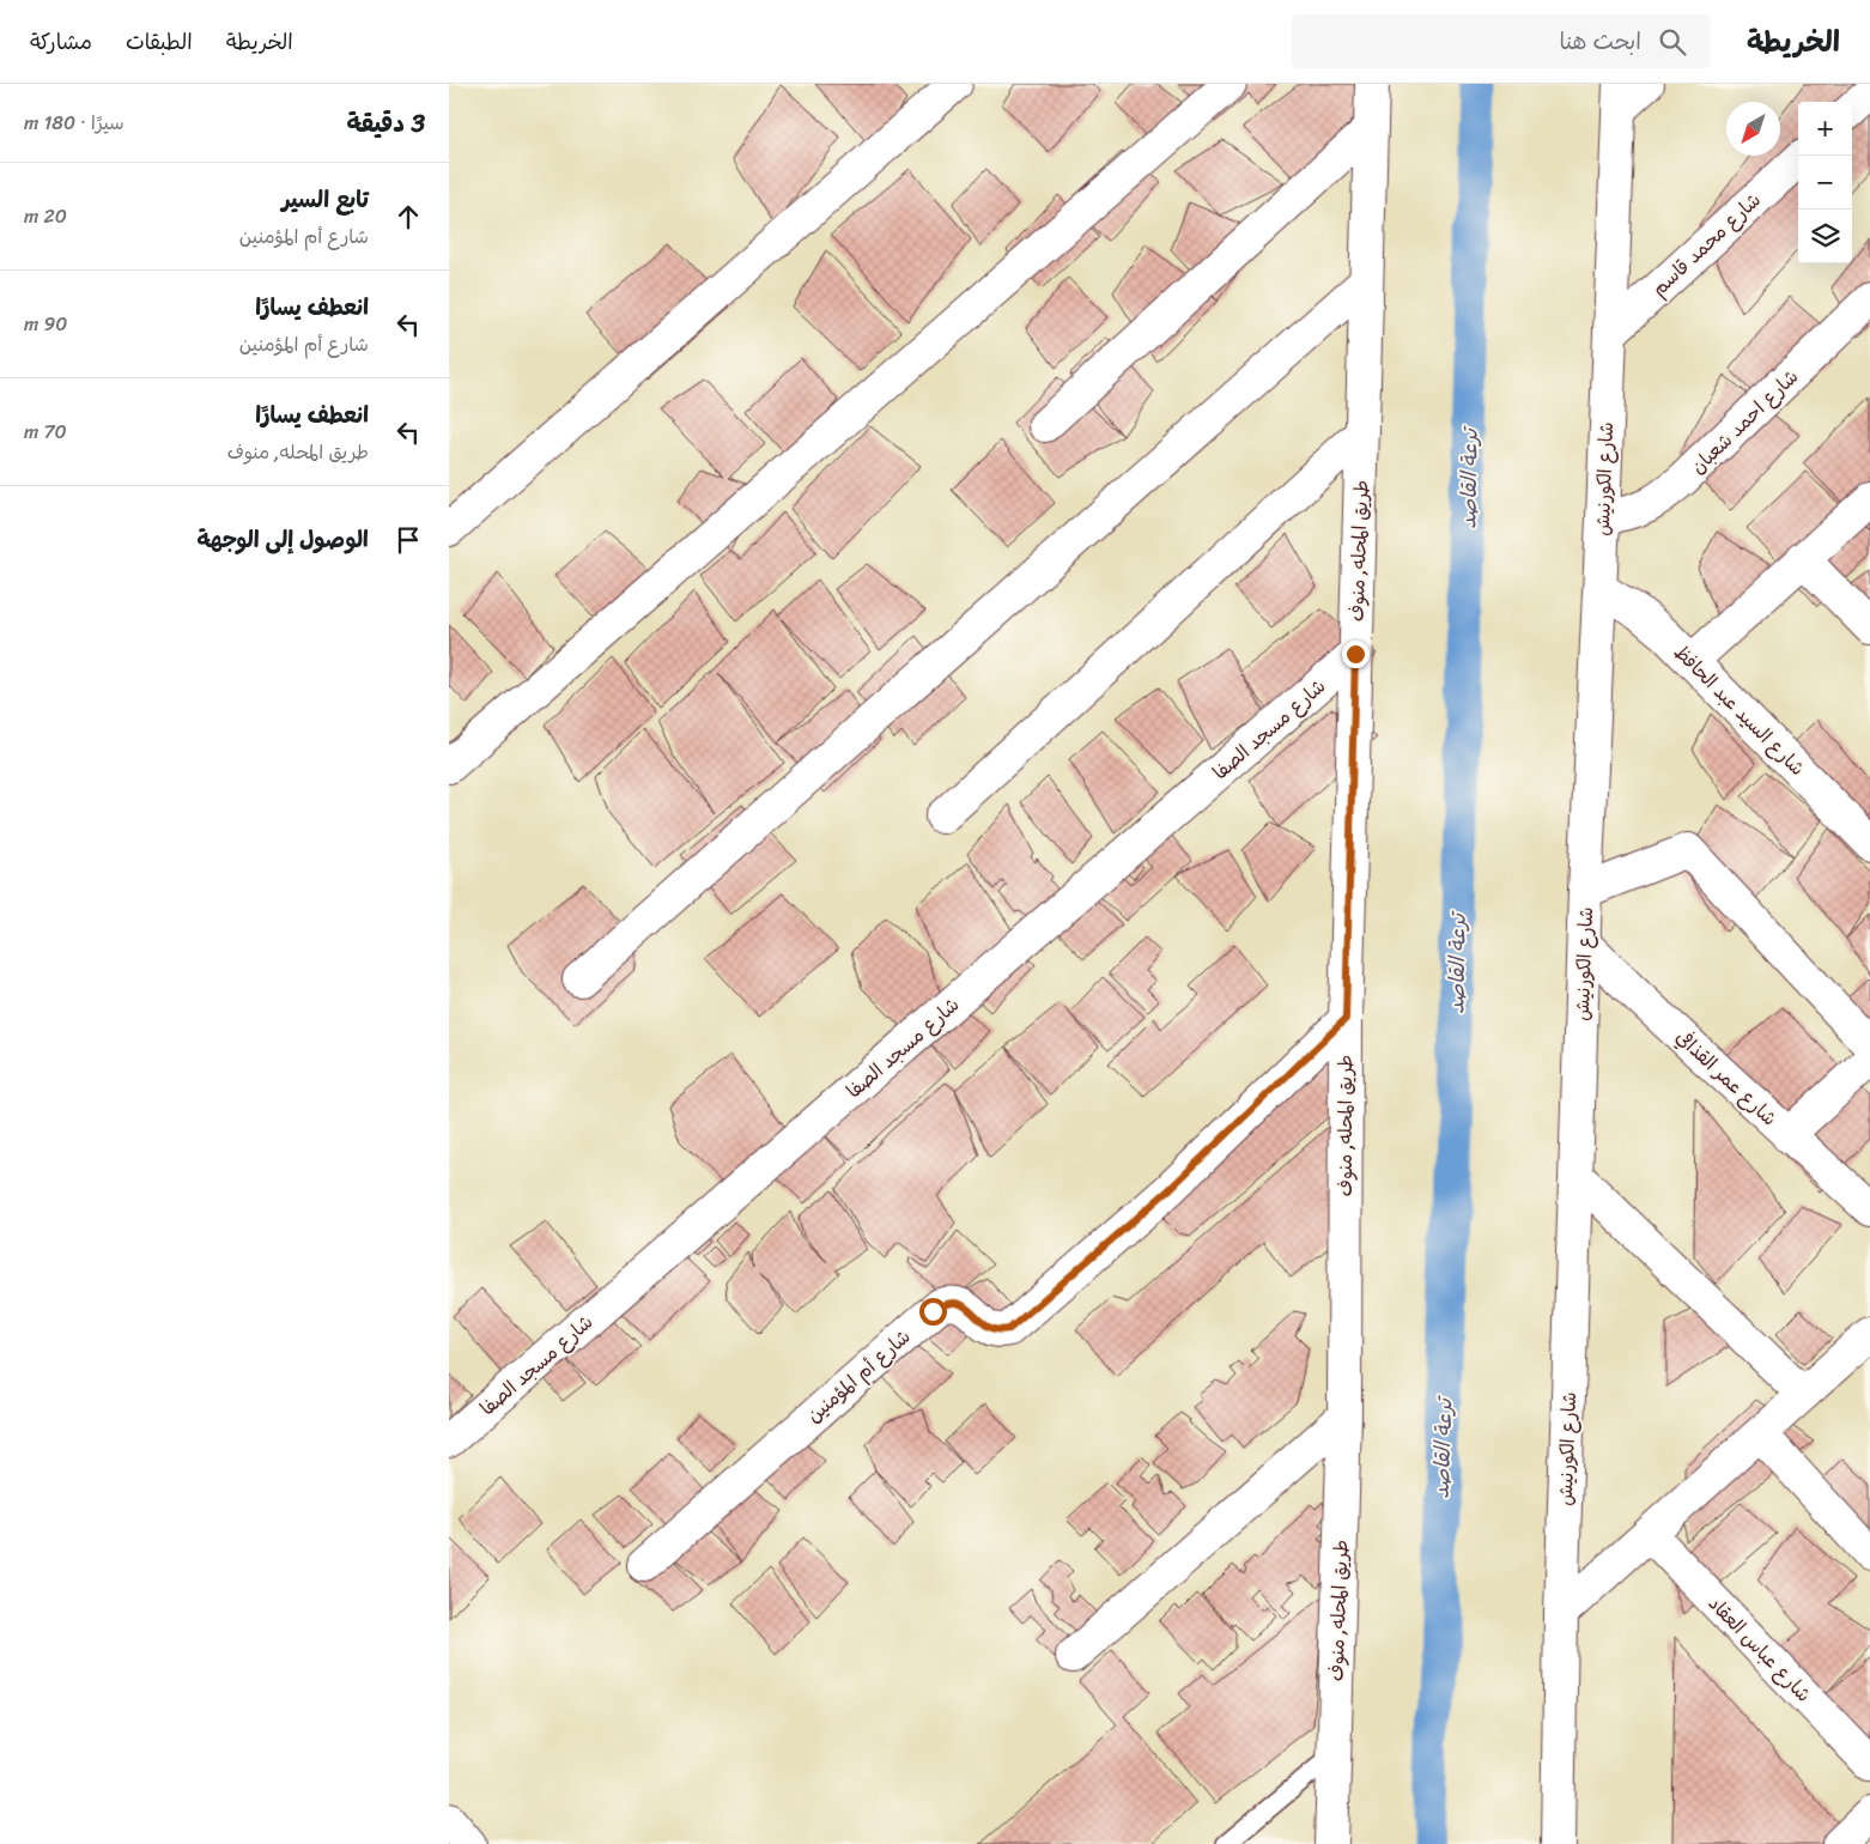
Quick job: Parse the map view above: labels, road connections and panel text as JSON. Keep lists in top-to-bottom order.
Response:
{
  "streets": {
    "street": [
      "شارع محمد قاسم",
      "شارع احمد شعبان",
      "شارع الكورنيش",
      "طريق المحله, منوف",
      "شارع السيد عبد الحافظ",
      "شارع مسجد الصفا",
      "شارع عمر القذافي",
      "شارع أم المؤمنين",
      "شارع عباس العقاد"
    ]
  },
  "crossings": [
    ["شارع محمد قاسم", "شارع الكورنيش"],
    ["شارع احمد شعبان", "شارع الكورنيش"],
    ["شارع الكورنيش", "شارع السيد عبد الحافظ"],
    ["شارع الكورنيش", "شارع عمر القذافي"],
    ["طريق المحله, منوف", "شارع مسجد الصفا"],
    ["طريق المحله, منوف", "شارع أم المؤمنين"]
  ],
  "water": ["ترعة القاصد"],
  "north": "bottom left",
  "page": {
    "header": "الخريطة",
    "search": "ابحث هنا",
    "nav": ["الخريطة", "الطبقات", "مشاركة"],
    "heading": ["3 دقيقة", "سيرًا · 180 m"],
    "map_buttons": ["+", "−"],
    "list": [
      ["تابع السير", "شارع أم المؤمنين", "20 m"],
      ["انعطف يسارًا", "شارع أم المؤمنين", "90 m"],
      ["انعطف يسارًا", "طريق المحله, منوف", "70 m"],
      "الوصول إلى الوجهة"
    ]
  }
}
